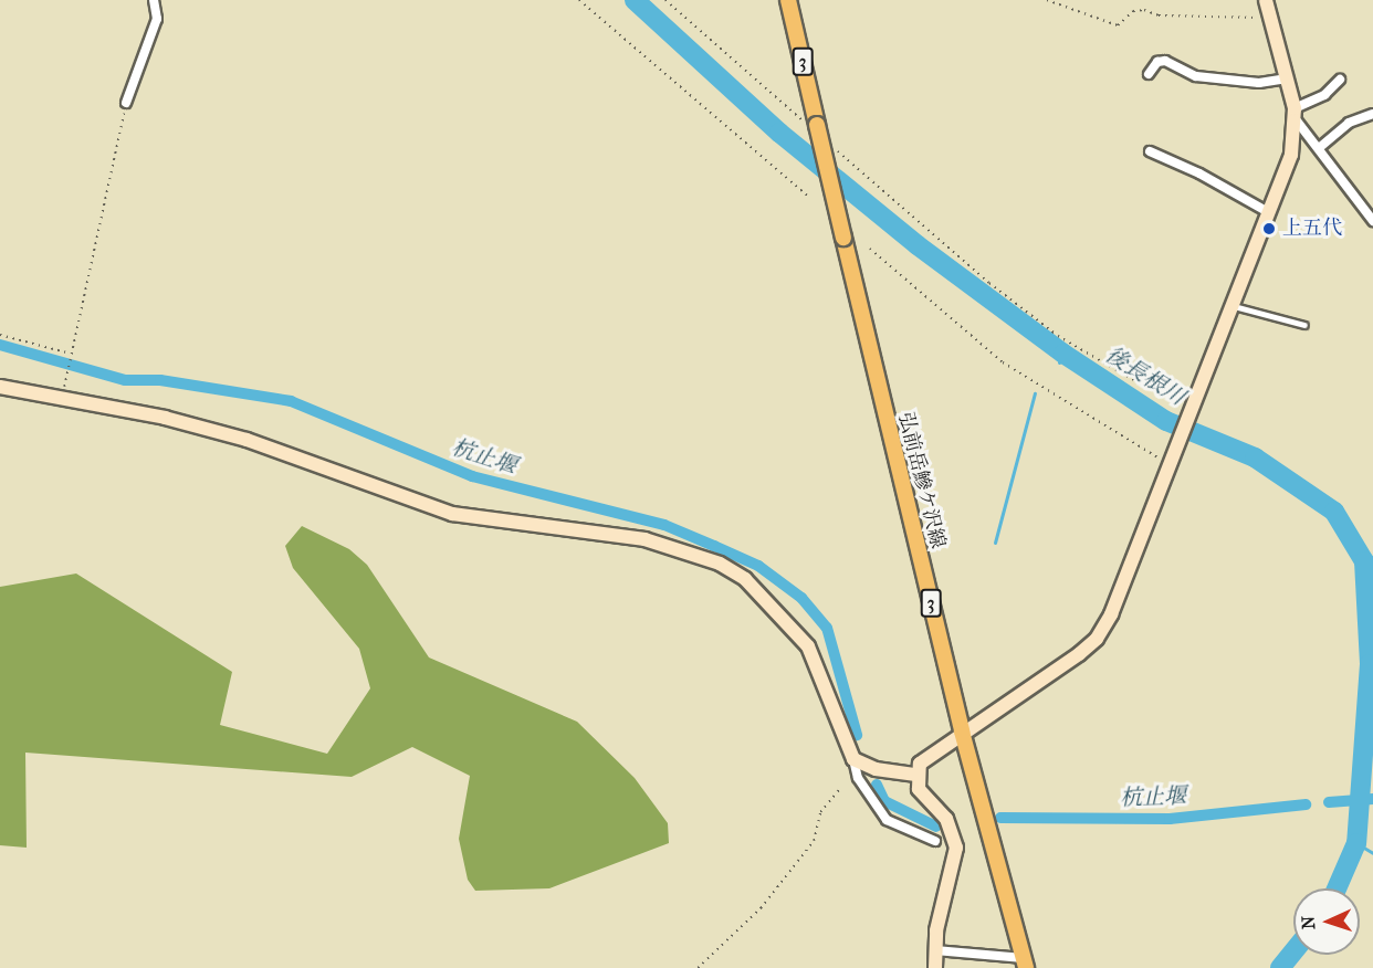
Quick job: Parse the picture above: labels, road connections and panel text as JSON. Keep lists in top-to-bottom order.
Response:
{
  "streets": {
    "main road": ["3", "弘前岳鰺ケ沢線"]
  },
  "water": ["後長根川", "杭止堰"],
  "places": ["上五代"],
  "north": "left"
}
